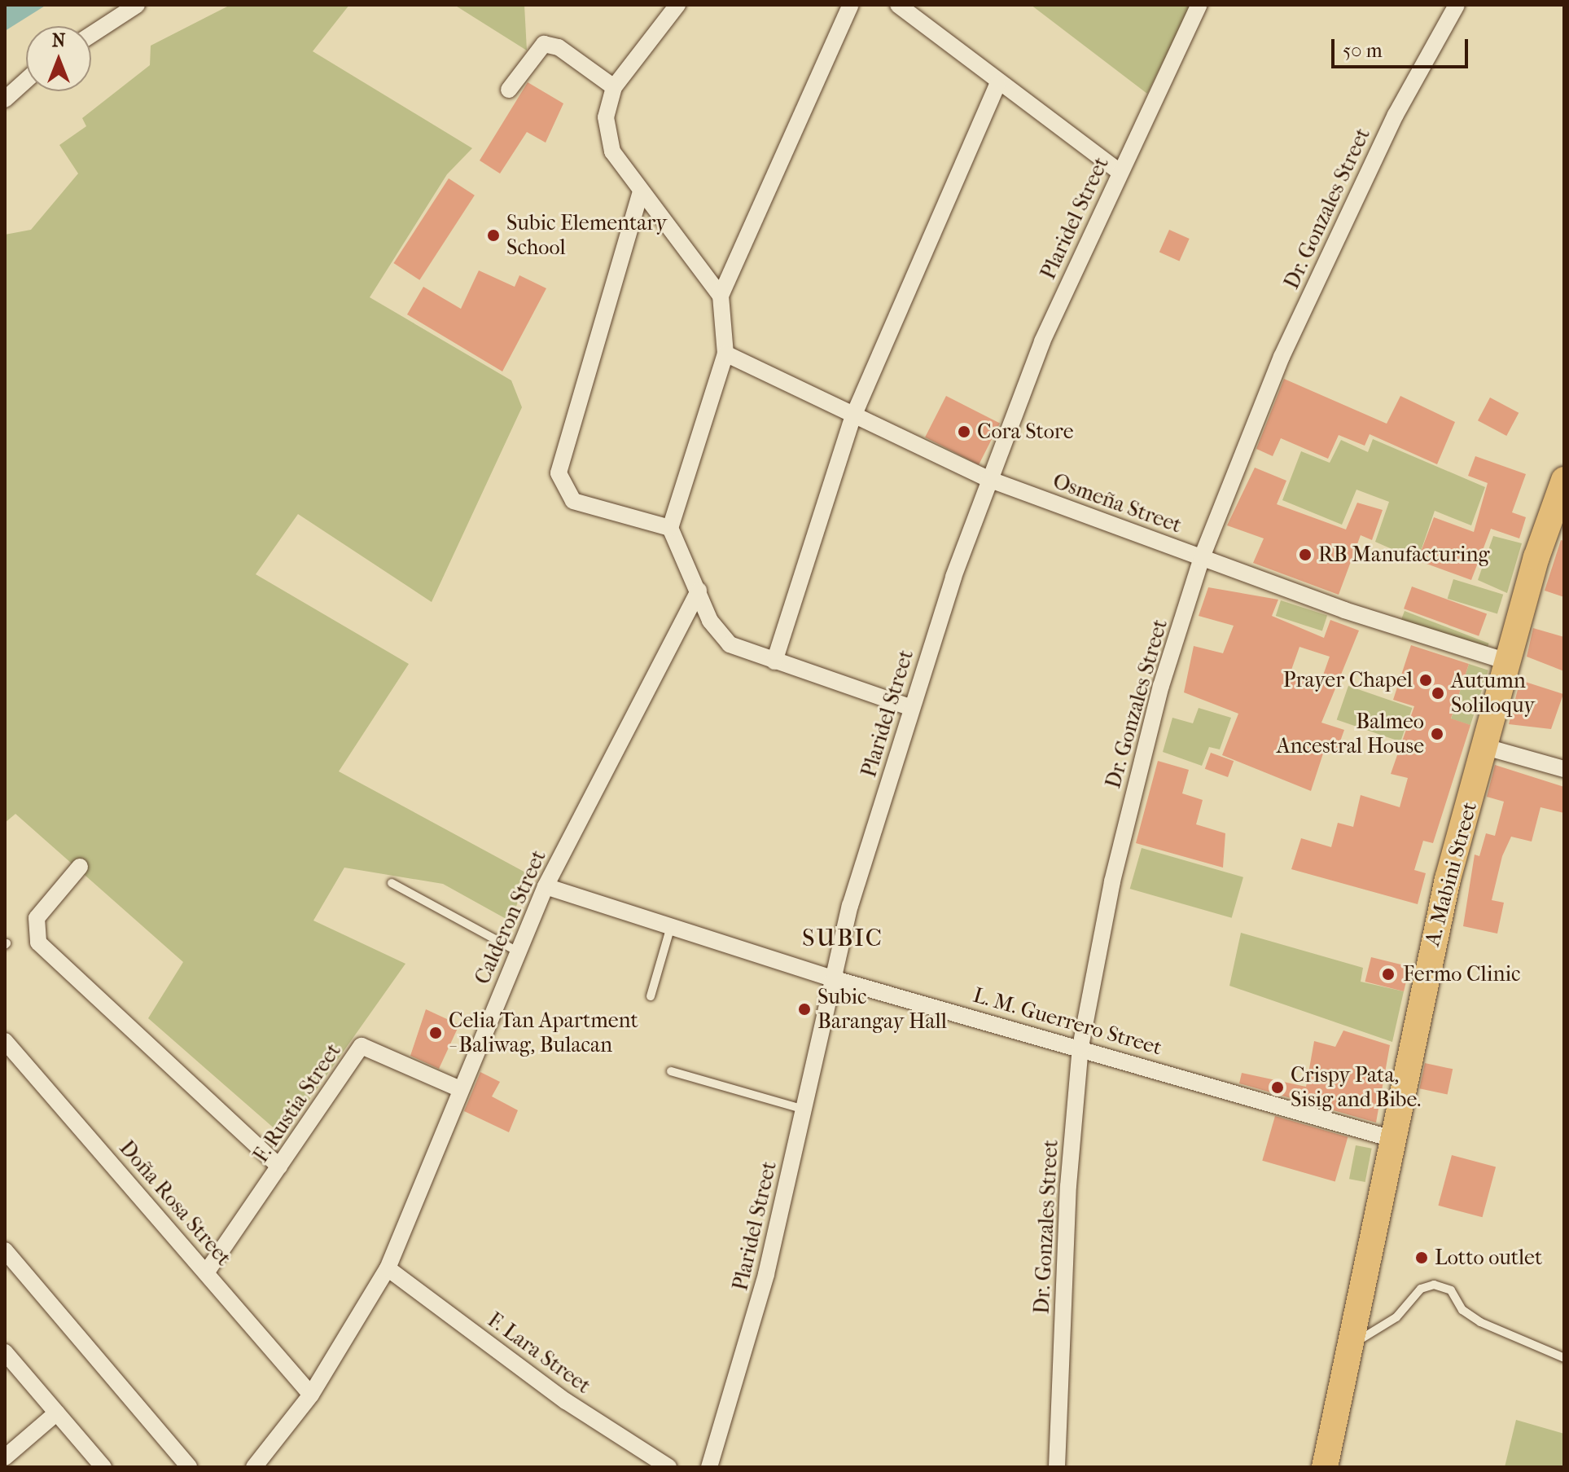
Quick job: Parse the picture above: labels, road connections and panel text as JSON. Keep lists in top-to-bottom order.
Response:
{
  "streets": {
    "main road": ["A. Mabini Street"],
    "street": [
      "Dr. Gonzales Street",
      "Plaridel Street",
      "Osmeña Street",
      "Calderon Street",
      "L. M. Guerrero Street",
      "F. Rustia Street",
      "Doña Rosa Street",
      "F. Lara Street"
    ]
  },
  "crossings": [
    ["Dr. Gonzales Street", "Osmeña Street"],
    ["Dr. Gonzales Street", "L. M. Guerrero Street"],
    ["Plaridel Street", "Osmeña Street"],
    ["Plaridel Street", "L. M. Guerrero Street"],
    ["Osmeña Street", "A. Mabini Street"],
    ["A. Mabini Street", "L. M. Guerrero Street"],
    ["Calderon Street", "L. M. Guerrero Street"],
    ["Calderon Street", "F. Rustia Street"],
    ["Calderon Street", "Doña Rosa Street"],
    ["Calderon Street", "F. Lara Street"],
    ["F. Rustia Street", "Doña Rosa Street"]
  ],
  "districts": ["SUBIC"],
  "places": [
    "Subic Elementary School",
    "Cora Store",
    "RB Manufacturing",
    "Prayer Chapel",
    "Autumn Soliloquy",
    "Balmeo Ancestral House",
    "Fermo Clinic",
    "Subic Barangay Hall",
    "Celia Tan Apartment - Baliwag, Bulacan",
    "Crispy Pata, Sisig and Bibe.",
    "Lotto outlet"
  ],
  "scale_bar": "50 m",
  "north": "top"
}
